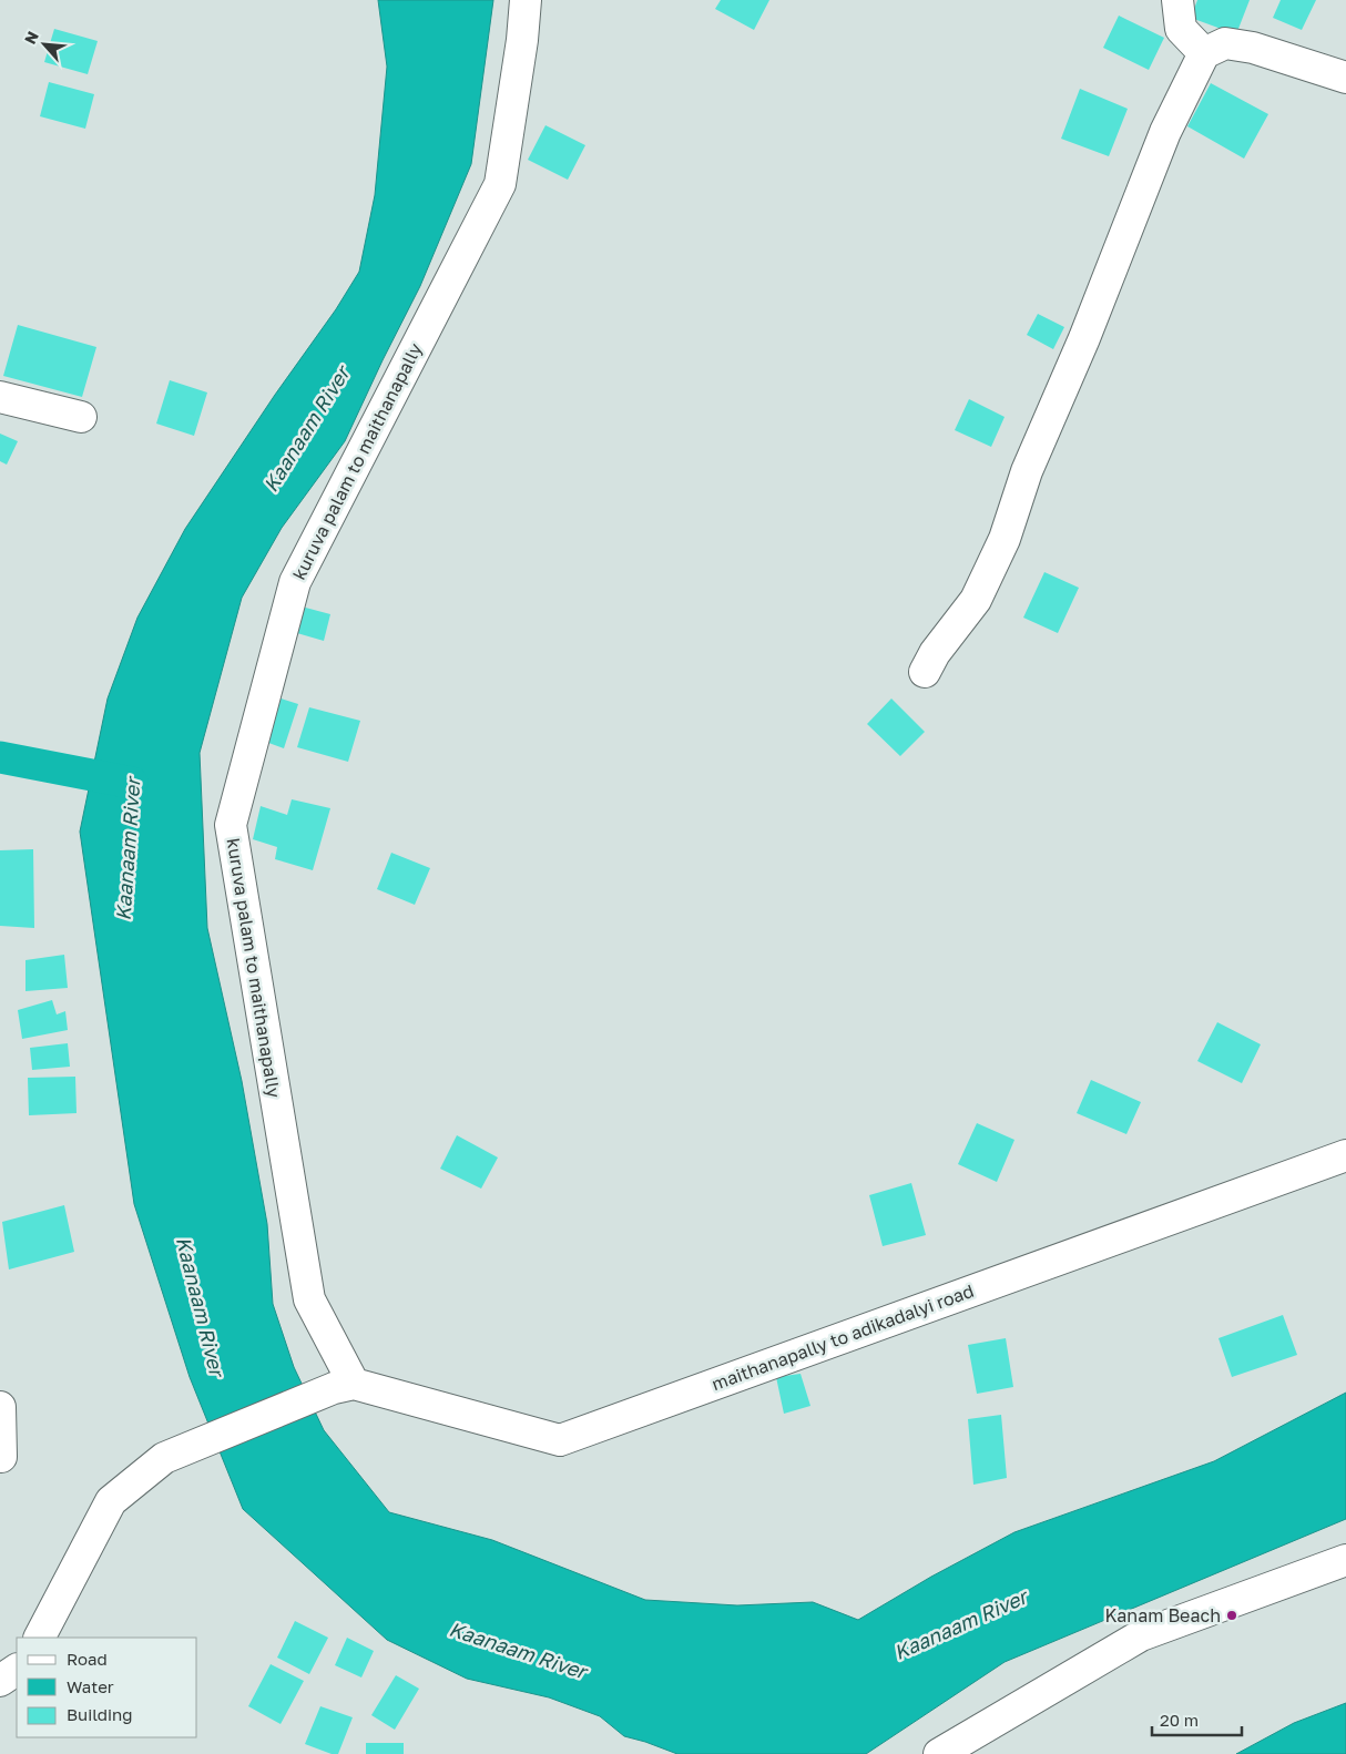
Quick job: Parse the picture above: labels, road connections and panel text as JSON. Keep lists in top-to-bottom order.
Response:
{
  "streets": {
    "street": ["kuruva palam to maithanapally", "maithanapally to adikadalyi road"]
  },
  "crossings": [
    ["kuruva palam to maithanapally", "maithanapally to adikadalyi road"]
  ],
  "water": ["Kaanaam River"],
  "places": ["Kanam Beach"],
  "legend": ["Road", "Water", "Building"],
  "scale_bar": "20 m",
  "north": "top left"
}
